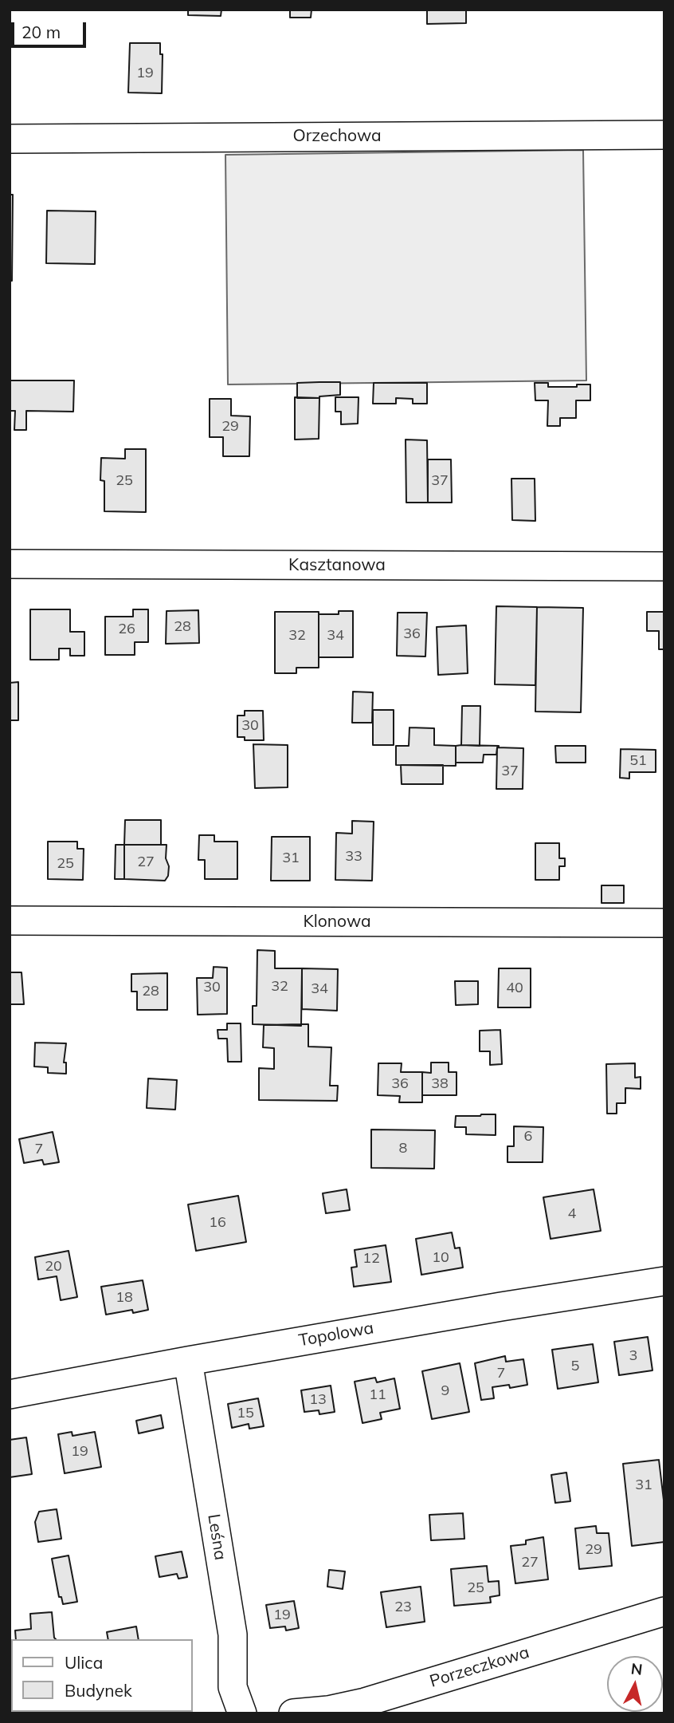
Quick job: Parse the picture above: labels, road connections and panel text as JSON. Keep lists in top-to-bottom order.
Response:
{
  "streets": {
    "street": [
      "Orzechowa",
      "Kasztanowa",
      "Klonowa",
      "Topolowa",
      "Leśna",
      "Porzeczkowa"
    ]
  },
  "crossings": [
    ["Topolowa", "Leśna"]
  ],
  "house_numbers": [
    "19",
    "29",
    "25",
    "37",
    "28",
    "26",
    "36",
    "32",
    "34",
    "30",
    "51",
    "37",
    "33",
    "31",
    "27",
    "25",
    "32",
    "30",
    "40",
    "34",
    "28",
    "36",
    "38",
    "6",
    "8",
    "7",
    "4",
    "16",
    "10",
    "12",
    "20",
    "18",
    "3",
    "5",
    "7",
    "9",
    "11",
    "13",
    "15",
    "19",
    "31",
    "29",
    "27",
    "25",
    "23",
    "19"
  ],
  "legend": ["Ulica", "Budynek"],
  "scale_bar": "20 m",
  "north": "top"
}
